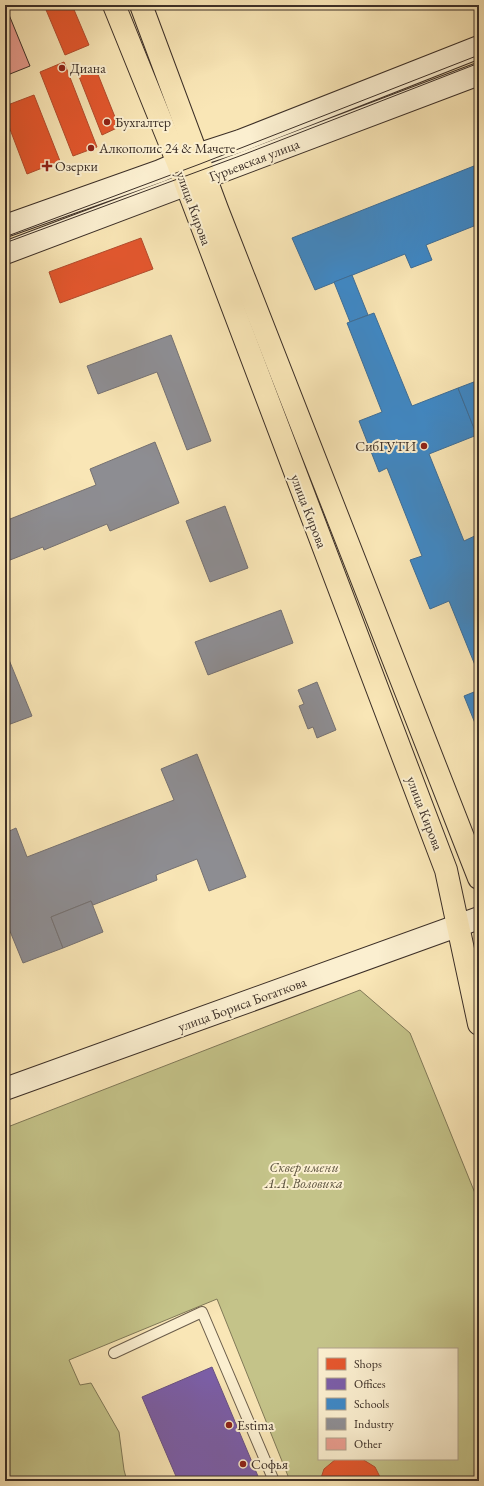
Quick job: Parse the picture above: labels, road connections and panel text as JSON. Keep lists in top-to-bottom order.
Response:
{
  "streets": {
    "main road": ["улица Кирова"],
    "street": ["Гурьевская улица", "улица Бориса Богаткова"]
  },
  "crossings": [
    ["Гурьевская улица", "улица Кирова"],
    ["улица Кирова", "улица Бориса Богаткова"]
  ],
  "parks": ["Cквер имени А.А. Воловика"],
  "places": {
    "other": [
      "Диана",
      "Бухгалтер",
      "Алкополис 24 & Мачете",
      "СибГУТИ",
      "Estima",
      "Софья"
    ],
    "health": ["Озерки"]
  },
  "legend": [
    "Shops",
    "Offices",
    "Schools",
    "Industry",
    "Other"
  ]
}
